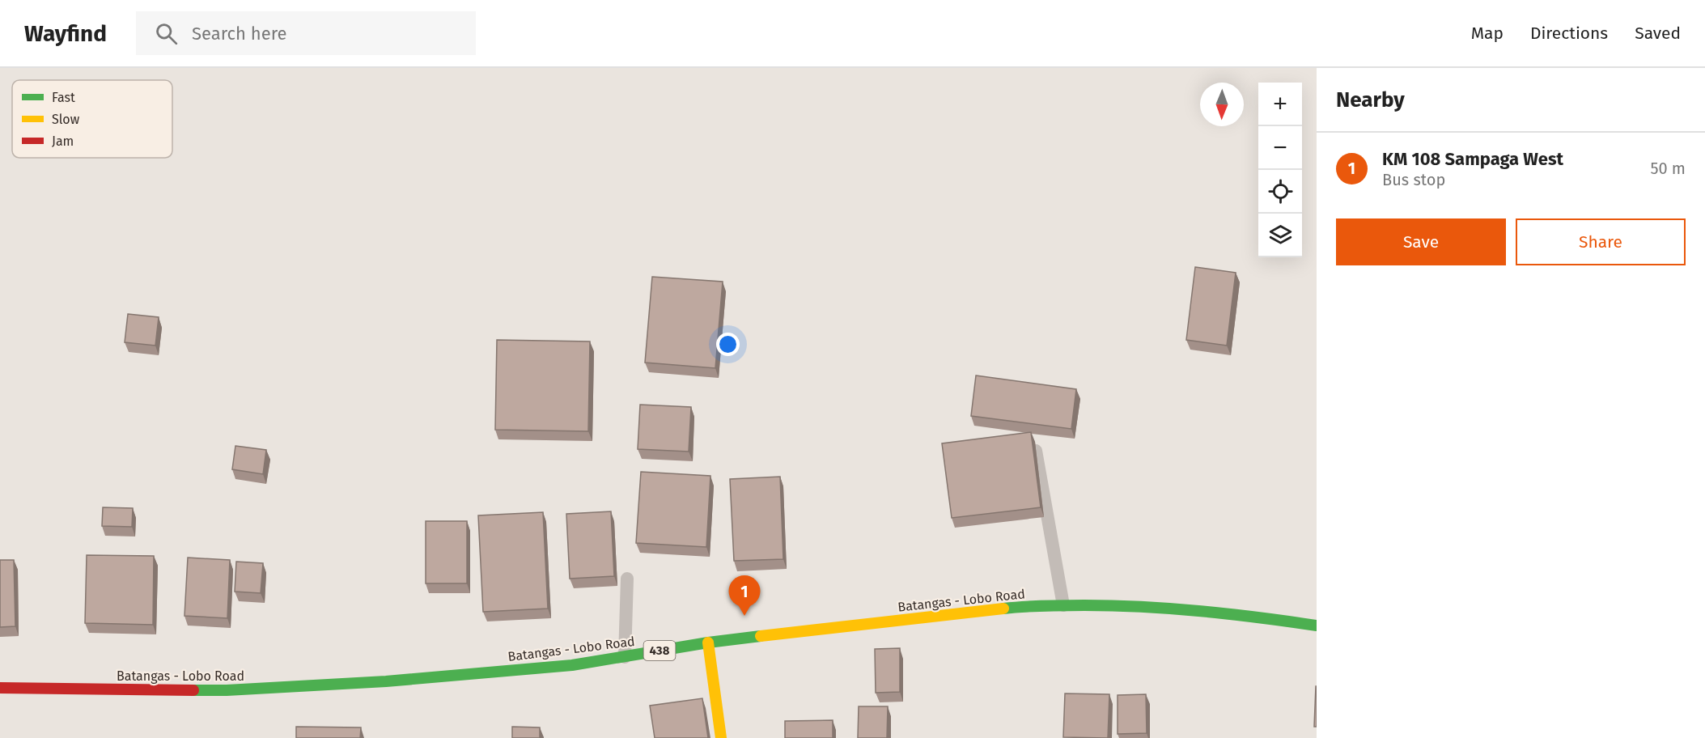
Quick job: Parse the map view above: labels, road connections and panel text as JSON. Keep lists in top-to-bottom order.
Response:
{
  "streets": {
    "main road": ["Batangas - Lobo Road", "438"]
  },
  "legend": ["Fast", "Slow", "Jam"],
  "north": "bottom",
  "page": {
    "header": "Wayfind",
    "search": "Search here",
    "nav": ["Map", "Directions", "Saved"],
    "heading": "Nearby",
    "map_buttons": ["+", "−"],
    "list": [
      {
        "mark": "1",
        "name": "KM 108 Sampaga West",
        "note": "Bus stop",
        "value": "50 m"
      }
    ],
    "buttons": ["Save", "Share"],
    "pins": "1"
  }
}
